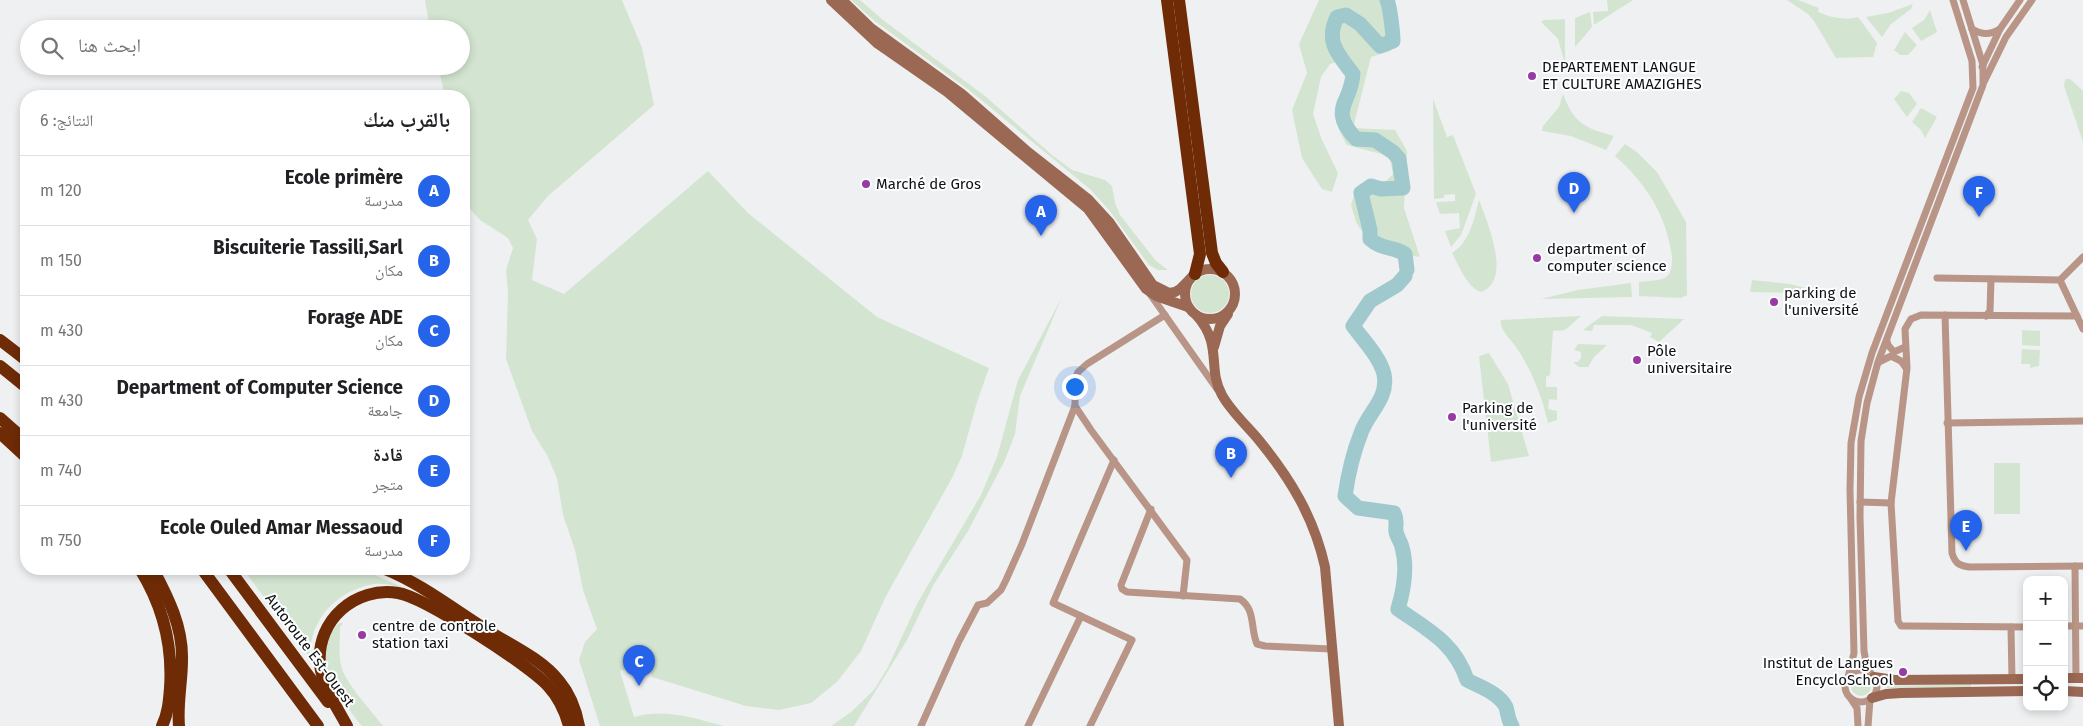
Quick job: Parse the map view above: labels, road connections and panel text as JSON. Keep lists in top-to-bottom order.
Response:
{
  "streets": {
    "highway": ["Autoroute Est-Ouest"]
  },
  "places": [
    "DEPARTEMENT LANGUE ET CULTURE AMAZIGHES",
    "Marché de Gros",
    "department of computer science",
    "parking de l'université",
    "Pôle universitaire",
    "Parking de l'université",
    "centre de controle station taxi",
    "Institut de Langues EncycloSchool"
  ],
  "page": {
    "search": "ابحث هنا",
    "heading": ["بالقرب منك", "النتائج: 6"],
    "list": [
      {
        "mark": "A",
        "name": "Ecole primère",
        "note": "مدرسة",
        "value": "120 m"
      },
      {
        "mark": "B",
        "name": "Biscuiterie Tassili,Sarl",
        "note": "مكان",
        "value": "150 m"
      },
      {
        "mark": "C",
        "name": "Forage ADE",
        "note": "مكان",
        "value": "430 m"
      },
      {
        "mark": "D",
        "name": "Department of Computer Science",
        "note": "جامعة",
        "value": "430 m"
      },
      {
        "mark": "E",
        "name": "قادة",
        "note": "متجر",
        "value": "740 m"
      },
      {
        "mark": "F",
        "name": "Ecole Ouled Amar Messaoud",
        "note": "مدرسة",
        "value": "750 m"
      }
    ],
    "pins": [
      "D",
      "F",
      "A",
      "B",
      "E",
      "C"
    ],
    "map_buttons": ["+", "−"]
  }
}
